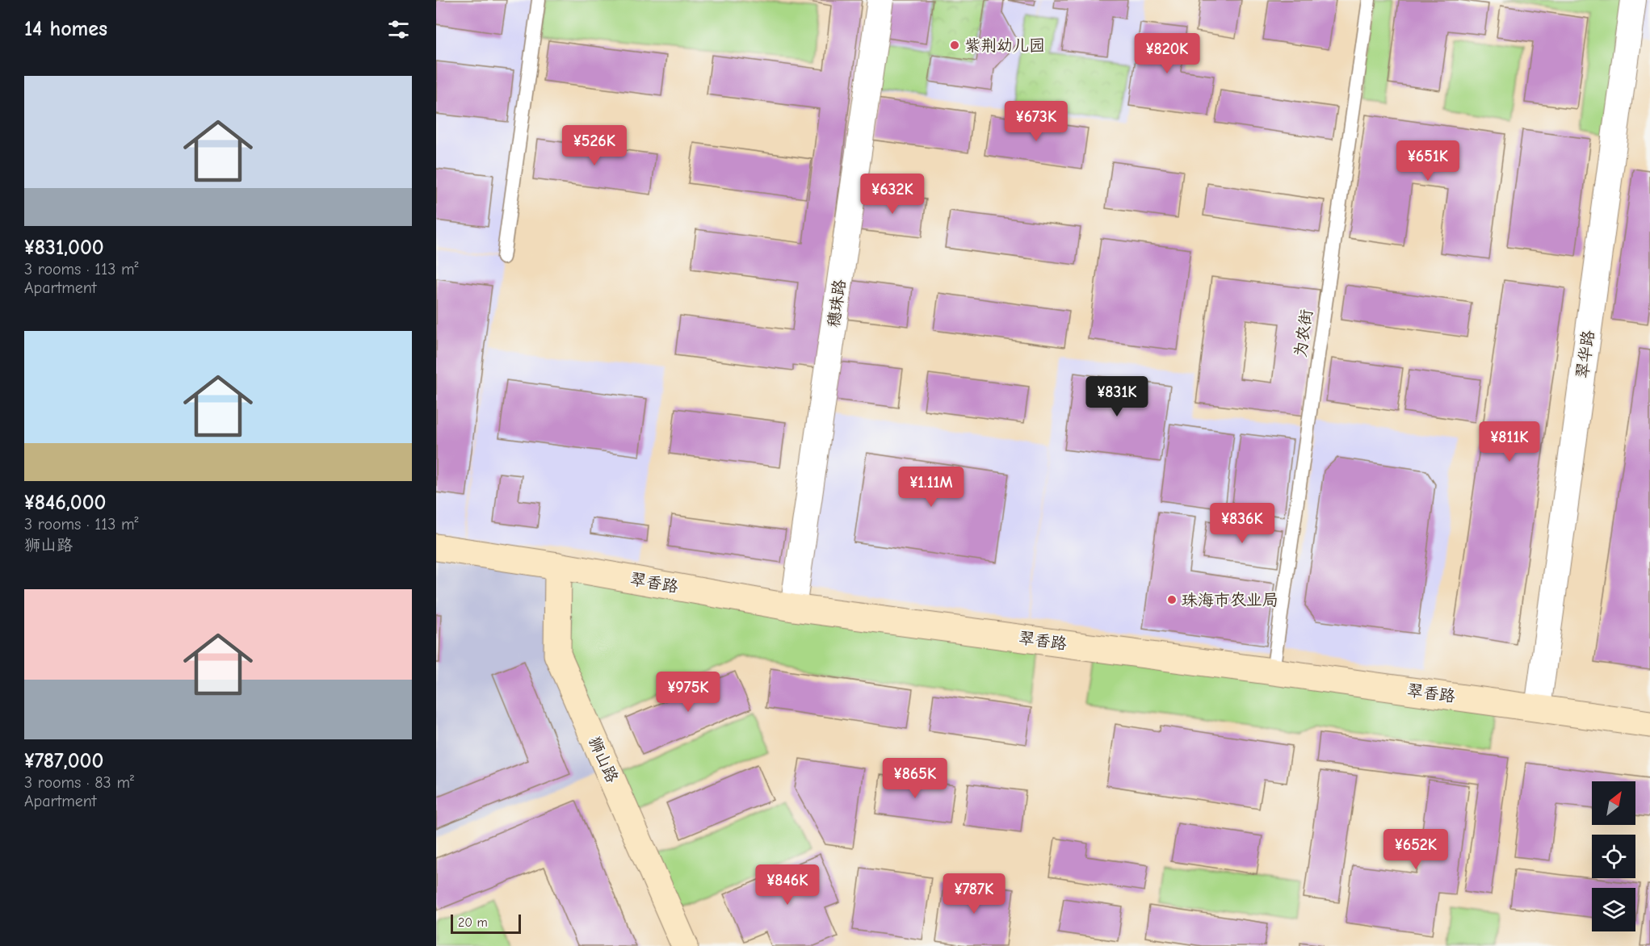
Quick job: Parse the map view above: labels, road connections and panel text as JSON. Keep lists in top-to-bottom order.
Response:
{
  "streets": {
    "main road": ["翠香路", "狮山路"],
    "street": ["穗珠路", "翠华路"],
    "lane": ["为农街"]
  },
  "crossings": [
    ["穗珠路", "翠香路"],
    ["为农街", "翠香路"],
    ["翠华路", "翠香路"],
    ["翠香路", "狮山路"]
  ],
  "places": ["紫荆幼儿园", "珠海市农业局"],
  "scale_bar": "20 m",
  "north": "top right",
  "page": {
    "heading": "14 homes",
    "price": [
      "¥820K",
      "¥673K",
      "¥526K",
      "¥651K",
      "¥632K",
      "¥831K",
      "¥811K",
      "¥1.11M",
      "¥836K",
      "¥975K",
      "¥865K",
      "¥652K",
      "¥846K",
      "¥787K"
    ],
    "list": [
      {
        "name": "¥831,000",
        "note": "3 rooms · 113 m² · Apartment"
      },
      {
        "name": "¥846,000",
        "note": "3 rooms · 113 m² · 狮山路"
      },
      {
        "name": "¥787,000",
        "note": "3 rooms · 83 m² · Apartment"
      }
    ],
    "scale": "20 m"
  }
}
